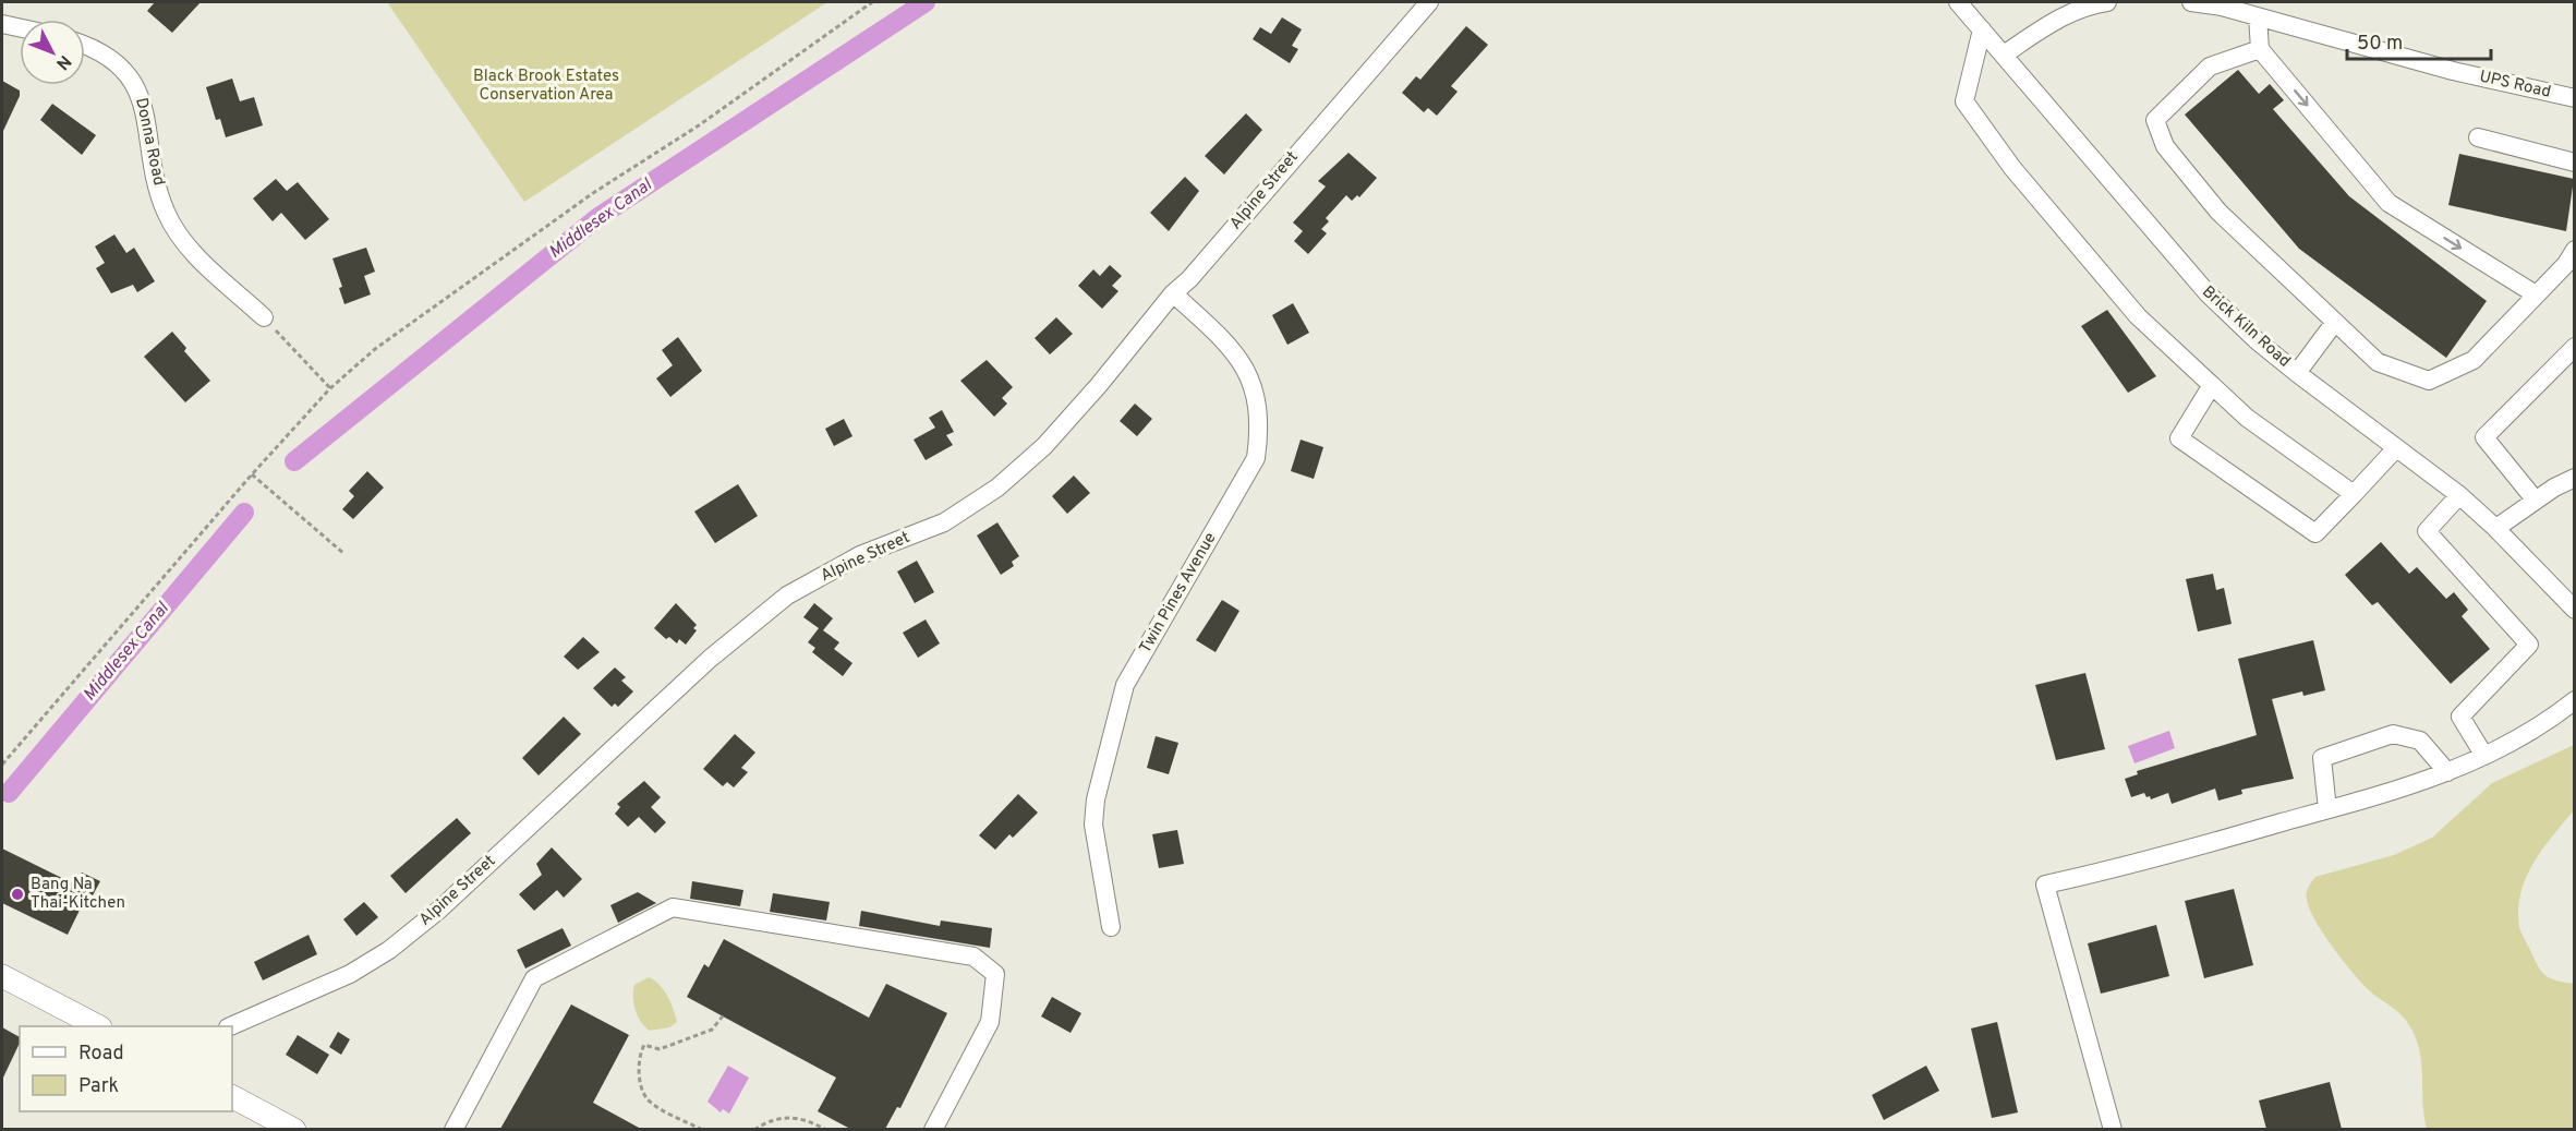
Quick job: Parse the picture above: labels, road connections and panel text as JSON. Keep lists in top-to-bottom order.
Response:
{
  "streets": {
    "street": [
      "UPS Road",
      "Donna Road",
      "Alpine Street",
      "Brick Kiln Road",
      "Twin Pines Avenue"
    ]
  },
  "crossings": [
    ["Alpine Street", "Twin Pines Avenue"]
  ],
  "water": ["Middlesex Canal"],
  "parks": ["Black Brook Estates Conservation Area"],
  "places": ["Bang Na Thai-Kitchen"],
  "legend": ["Road", "Park"],
  "scale_bar": "50 m",
  "north": "bottom right"
}
